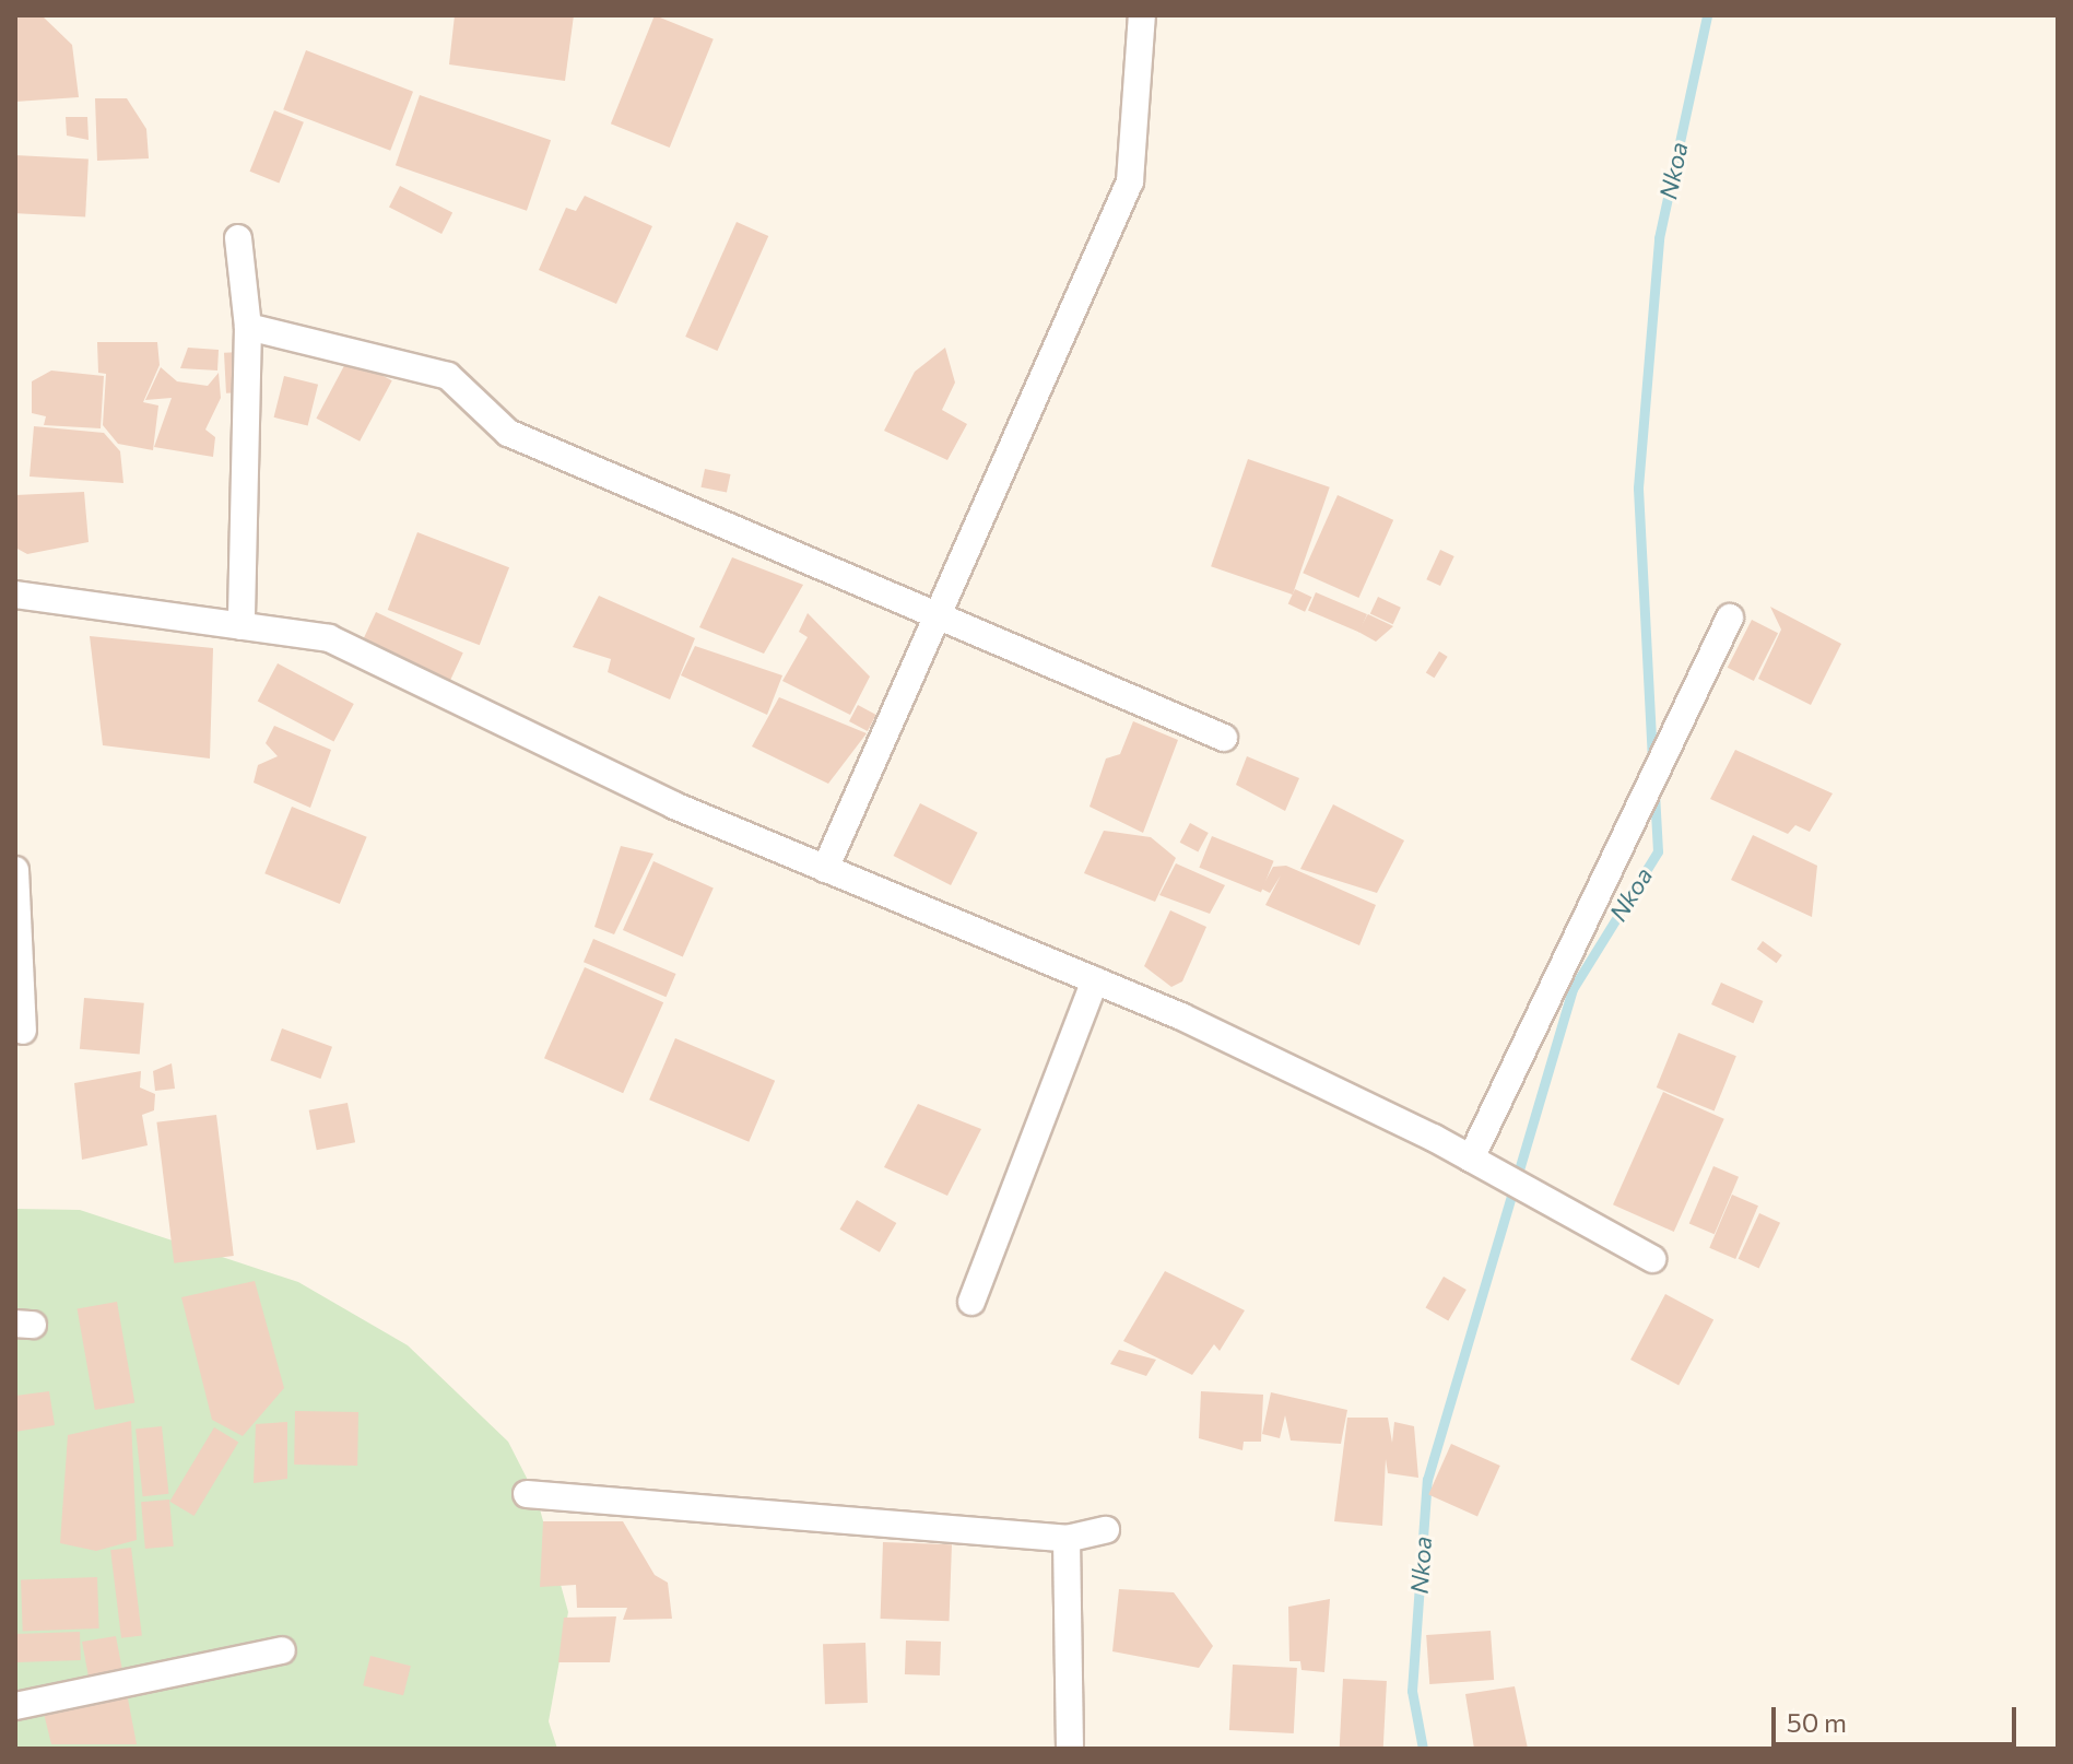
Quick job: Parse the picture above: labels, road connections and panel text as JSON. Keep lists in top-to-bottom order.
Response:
{
  "water": ["Nkoa"],
  "scale_bar": "50 m"
}
